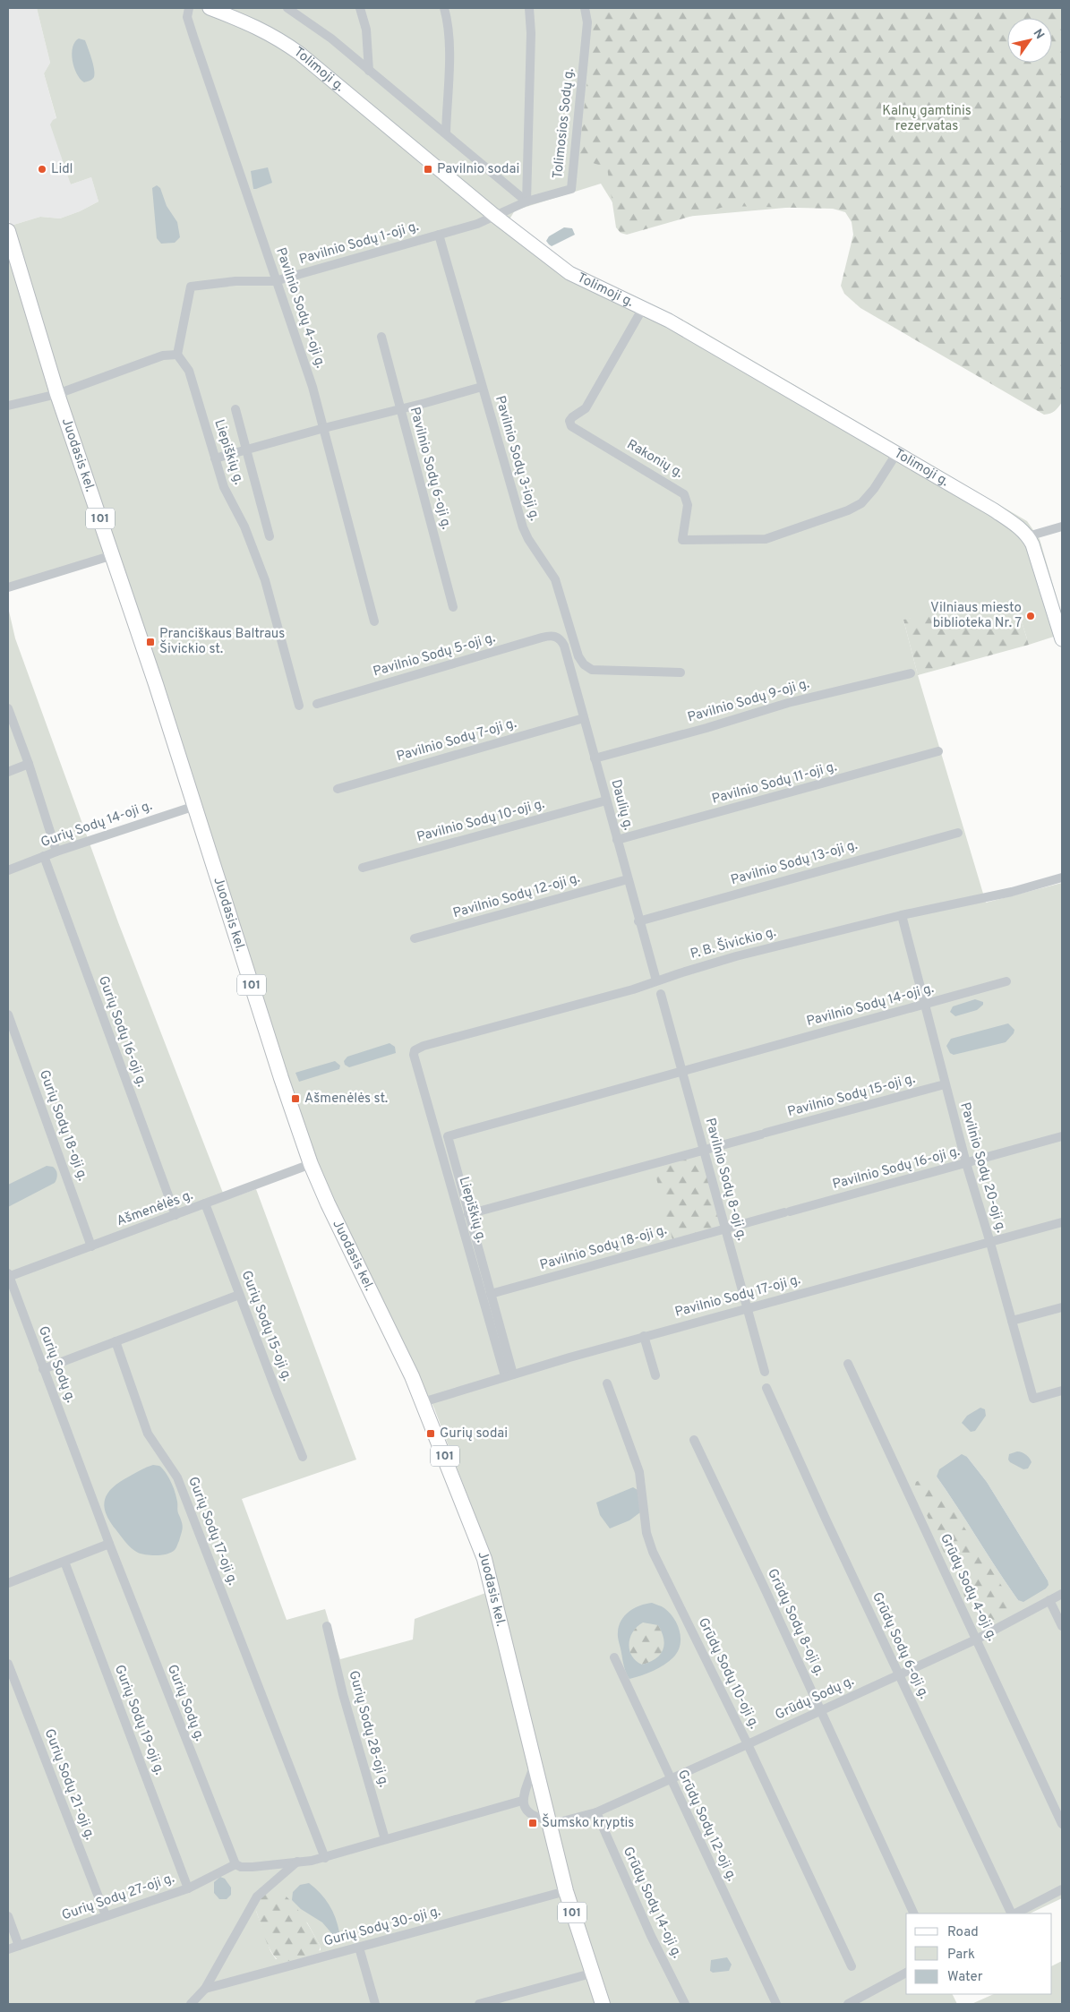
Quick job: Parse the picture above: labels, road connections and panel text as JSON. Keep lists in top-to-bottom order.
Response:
{
  "streets": {
    "main road": ["Juodasis kel.", "101"],
    "street": [
      "Tolimoji g.",
      "Tolimosios Sodų g.",
      "Pavilnio Sodų 1-oji g.",
      "Pavilnio Sodų 4-oji g.",
      "Liepiškių g.",
      "Pavilnio Sodų 3-ioji g.",
      "Rakonių g.",
      "Pavilnio Sodų 6-oji g.",
      "Pavilnio Sodų 5-oji g.",
      "Pavilnio Sodų 9-oji g.",
      "Pavilnio Sodų 7-oji g.",
      "Pavilnio Sodų 11-oji g.",
      "Daulių g.",
      "Pavilnio Sodų 10-oji g.",
      "Gurių Sodų 14-oji g.",
      "Pavilnio Sodų 13-oji g.",
      "Pavilnio Sodų 12-oji g.",
      "P. B. Šivickio g.",
      "Pavilnio Sodų 14-oji g.",
      "Gurių Sodų 16-oji g.",
      "Pavilnio Sodų 15-oji g.",
      "Gurių Sodų 18-oji g.",
      "Pavilnio Sodų 20-oji g.",
      "Pavilnio Sodų 16-oji g.",
      "Pavilnio Sodų 8-oji g.",
      "Ašmenėlės g.",
      "Pavilnio Sodų 18-oji g.",
      "Pavilnio Sodų 17-oji g.",
      "Gurių Sodų 15-oji g.",
      "Gurių Sodų g.",
      "Gurių Sodų 17-oji g.",
      "Grūdų Sodų 4-oji g.",
      "Grūdų Sodų 8-oji g.",
      "Grūdų Sodų 6-oji g.",
      "Grūdų Sodų 10-oji g.",
      "Grūdų Sodų g.",
      "Gurių Sodų 19-oji g.",
      "Gurių Sodų 28-oji g.",
      "Gurių Sodų 21-oji g.",
      "Grūdų Sodų 12-oji g.",
      "Gurių Sodų 27-oji g.",
      "Grūdų Sodų 14-oji g.",
      "Gurių Sodų 30-oji g."
    ]
  },
  "crossings": [
    ["Tolimoji g.", "Tolimosios Sodų g."],
    ["Tolimoji g.", "Pavilnio Sodų 1-oji g."],
    ["Tolimoji g.", "Rakonių g."],
    ["Tolimosios Sodų g.", "Pavilnio Sodų 1-oji g."],
    ["Pavilnio Sodų 1-oji g.", "Pavilnio Sodų 4-oji g."],
    ["Pavilnio Sodų 1-oji g.", "Liepiškių g."],
    ["Pavilnio Sodų 1-oji g.", "Pavilnio Sodų 3-ioji g."],
    ["Liepiškių g.", "P. B. Šivickio g."],
    ["Liepiškių g.", "Pavilnio Sodų 17-oji g."],
    ["Juodasis kel.", "101"],
    ["Juodasis kel.", "Gurių Sodų 14-oji g."],
    ["Juodasis kel.", "Ašmenėlės g."],
    ["Juodasis kel.", "Pavilnio Sodų 17-oji g."],
    ["101", "Grūdų Sodų g."],
    ["101", "Gurių Sodų 30-oji g."],
    ["Pavilnio Sodų 5-oji g.", "Daulių g."],
    ["Pavilnio Sodų 9-oji g.", "Daulių g."],
    ["Pavilnio Sodų 7-oji g.", "Daulių g."],
    ["Pavilnio Sodų 11-oji g.", "Daulių g."],
    ["Daulių g.", "Pavilnio Sodų 10-oji g."],
    ["Daulių g.", "Pavilnio Sodų 13-oji g."],
    ["Daulių g.", "Pavilnio Sodų 12-oji g."],
    ["Daulių g.", "P. B. Šivickio g."],
    ["Gurių Sodų 14-oji g.", "Gurių Sodų 16-oji g."],
    ["P. B. Šivickio g.", "Pavilnio Sodų 20-oji g."],
    ["Pavilnio Sodų 14-oji g.", "Pavilnio Sodų 15-oji g."],
    ["Pavilnio Sodų 14-oji g.", "Pavilnio Sodų 20-oji g."],
    ["Pavilnio Sodų 14-oji g.", "Pavilnio Sodų 8-oji g."],
    ["Gurių Sodų 16-oji g.", "Ašmenėlės g."],
    ["Pavilnio Sodų 15-oji g.", "Pavilnio Sodų 20-oji g."],
    ["Pavilnio Sodų 15-oji g.", "Pavilnio Sodų 8-oji g."],
    ["Gurių Sodų 18-oji g.", "Ašmenėlės g."],
    ["Pavilnio Sodų 20-oji g.", "Pavilnio Sodų 16-oji g."],
    ["Pavilnio Sodų 20-oji g.", "Pavilnio Sodų 17-oji g."],
    ["Pavilnio Sodų 16-oji g.", "Pavilnio Sodų 8-oji g."],
    ["Pavilnio Sodų 16-oji g.", "Pavilnio Sodų 18-oji g."],
    ["Pavilnio Sodų 8-oji g.", "Pavilnio Sodų 18-oji g."],
    ["Pavilnio Sodų 8-oji g.", "Pavilnio Sodų 17-oji g."],
    ["Ašmenėlės g.", "Gurių Sodų 15-oji g."],
    ["Ašmenėlės g.", "Gurių Sodų g."],
    ["Gurių Sodų g.", "Gurių Sodų 27-oji g."],
    ["Grūdų Sodų 4-oji g.", "Grūdų Sodų g."],
    ["Grūdų Sodų 8-oji g.", "Grūdų Sodų g."],
    ["Grūdų Sodų 6-oji g.", "Grūdų Sodų g."],
    ["Grūdų Sodų 10-oji g.", "Grūdų Sodų g."],
    ["Grūdų Sodų g.", "Grūdų Sodų 12-oji g."],
    ["Grūdų Sodų g.", "Grūdų Sodų 14-oji g."],
    ["Gurių Sodų 19-oji g.", "Gurių Sodų 27-oji g."],
    ["Gurių Sodų 21-oji g.", "Gurių Sodų 27-oji g."]
  ],
  "parks": ["Kalnų gamtinis rezervatas"],
  "places": {
    "other": ["Lidl", "Vilniaus miesto biblioteka Nr. 7"],
    "transit": [
      "Pavilnio sodai",
      "Pranciškaus Baltraus Šivickio st.",
      "Ašmenėlės st.",
      "Gurių sodai",
      "Šumsko kryptis"
    ]
  },
  "legend": ["Road", "Park", "Water"],
  "north": "top right"
}
